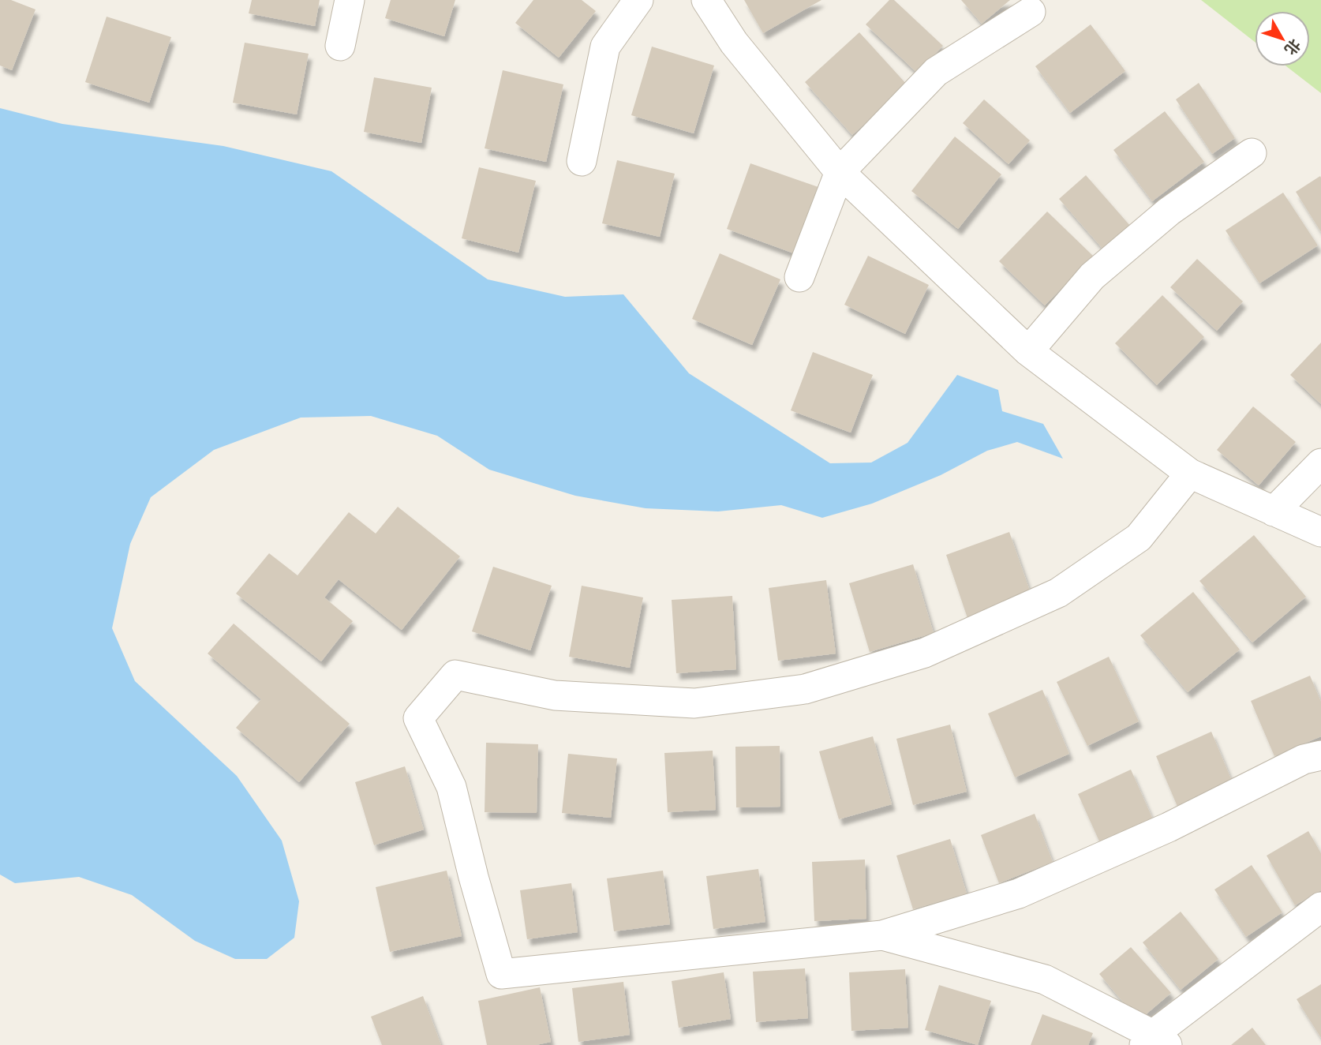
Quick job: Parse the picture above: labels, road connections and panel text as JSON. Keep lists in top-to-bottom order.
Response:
{
  "north": "bottom right"
}
